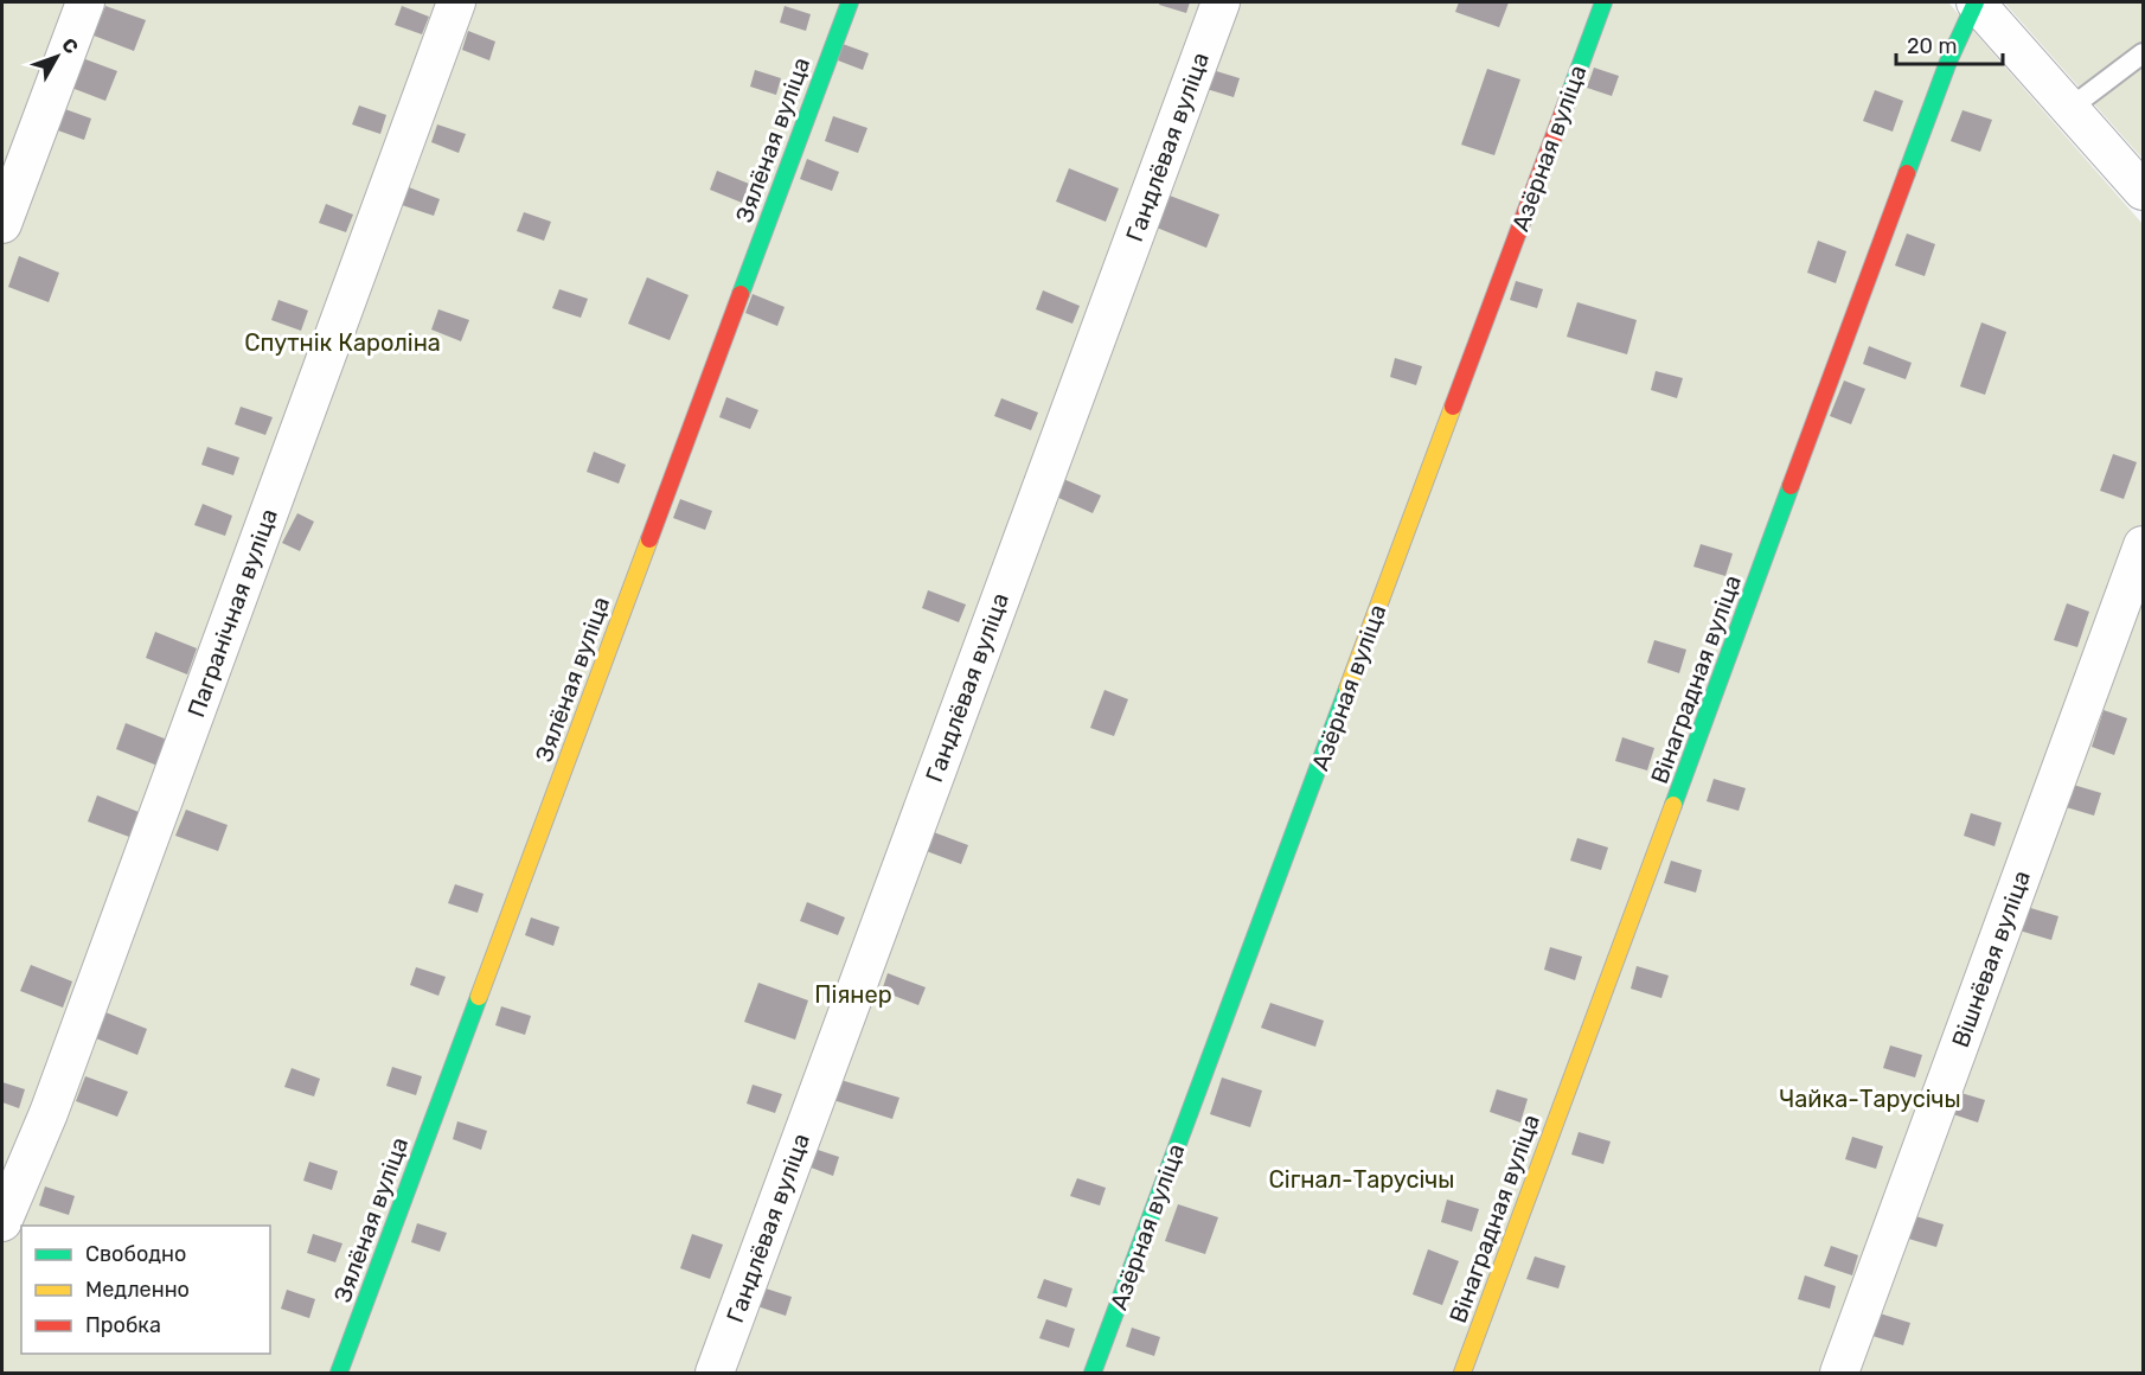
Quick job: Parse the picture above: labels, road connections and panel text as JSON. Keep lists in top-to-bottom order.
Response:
{
  "streets": {
    "street": [
      "Зялёная вуліца",
      "Гандлёвая вуліца",
      "Азёрная вуліца",
      "Пагранічная вуліца",
      "Вінаградная вуліца",
      "Вішнёвая вуліца"
    ]
  },
  "parks": [
    "Спутнік Кароліна",
    "Піянер",
    "Чайка-Тарусічы",
    "Сігнал-Тарусічы"
  ],
  "legend": ["Свободно", "Медленно", "Пробка"],
  "scale_bar": "20 m",
  "north": "top right"
}
